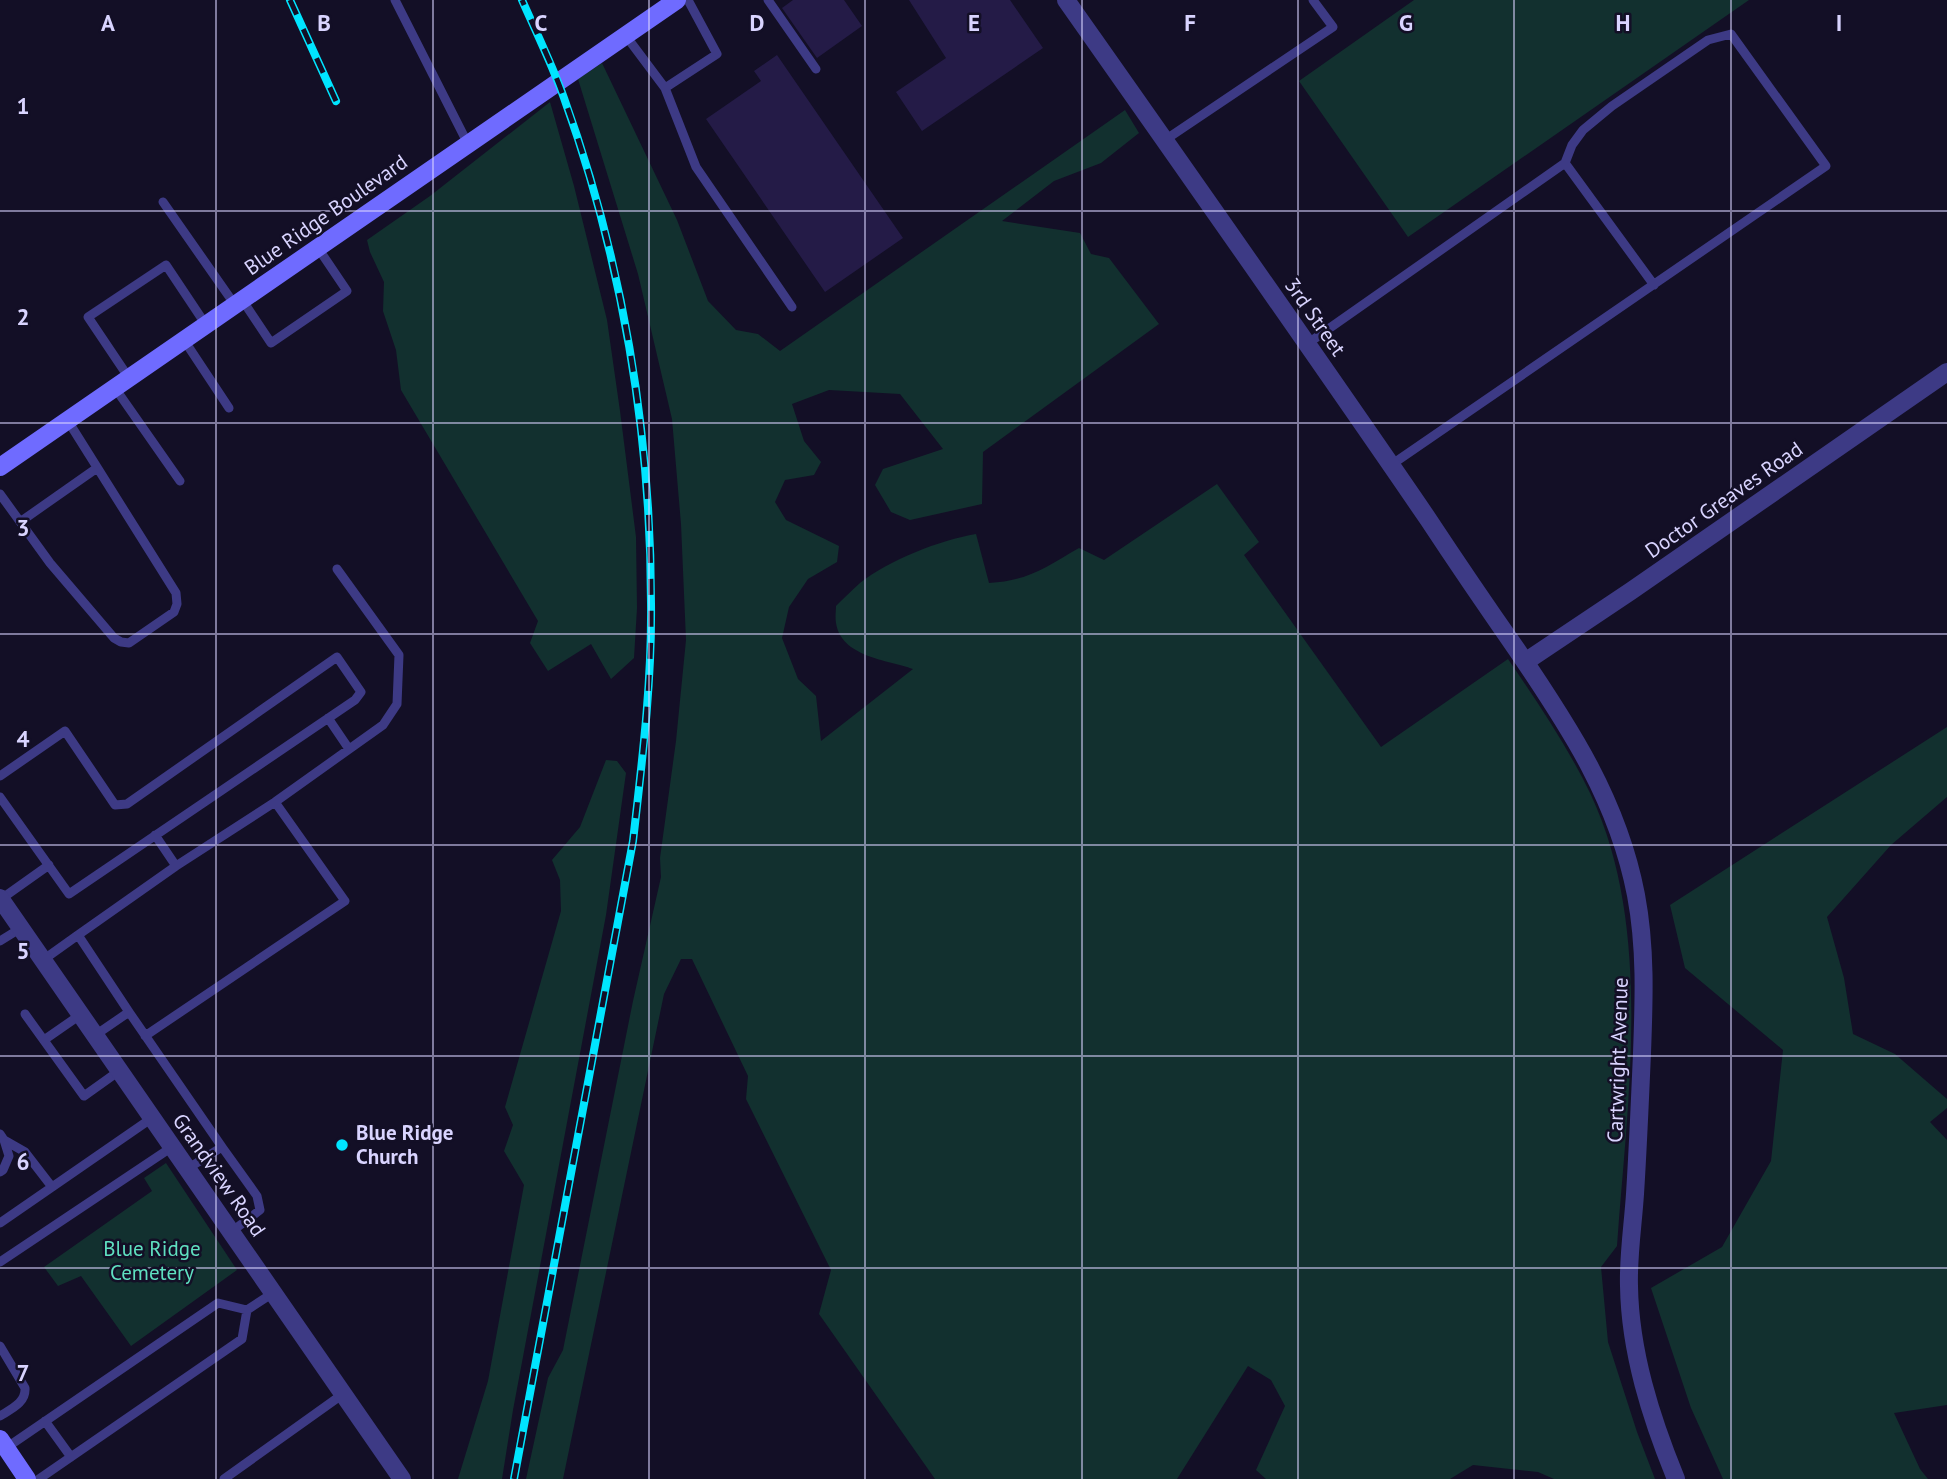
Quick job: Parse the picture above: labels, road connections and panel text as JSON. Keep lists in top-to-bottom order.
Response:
{
  "streets": {
    "main road": ["Blue Ridge Boulevard"],
    "street": [
      "3rd Street",
      "Doctor Greaves Road",
      "Cartwright Avenue",
      "Grandview Road"
    ]
  },
  "crossings": [
    ["3rd Street", "Doctor Greaves Road"],
    ["3rd Street", "Cartwright Avenue"],
    ["Doctor Greaves Road", "Cartwright Avenue"]
  ],
  "parks": ["Blue Ridge Cemetery"],
  "places": ["Blue Ridge Church"],
  "grid": {
    "columns": [
      "A",
      "B",
      "C",
      "D",
      "E",
      "F",
      "G",
      "H",
      "I"
    ],
    "rows": [
      "1",
      "2",
      "3",
      "4",
      "5",
      "6",
      "7"
    ]
  }
}
